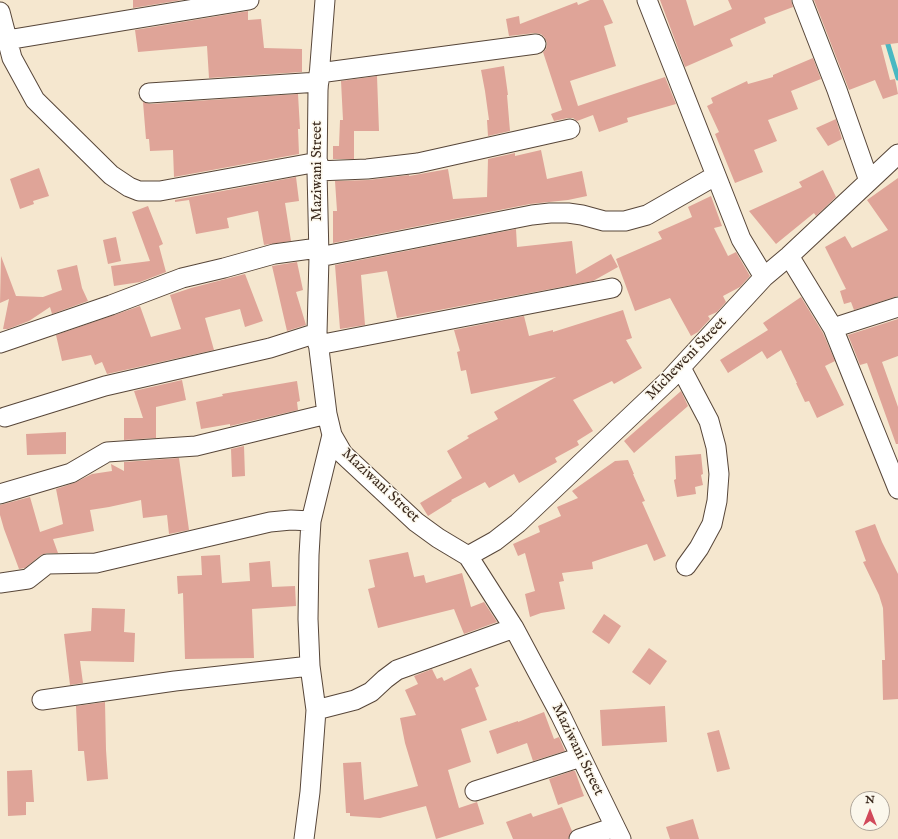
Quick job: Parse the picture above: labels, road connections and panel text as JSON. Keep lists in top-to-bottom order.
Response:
{
  "streets": {
    "street": ["Maziwani Street", "Micheweni Street"]
  },
  "crossings": [
    ["Maziwani Street", "Micheweni Street"]
  ],
  "north": "top"
}
